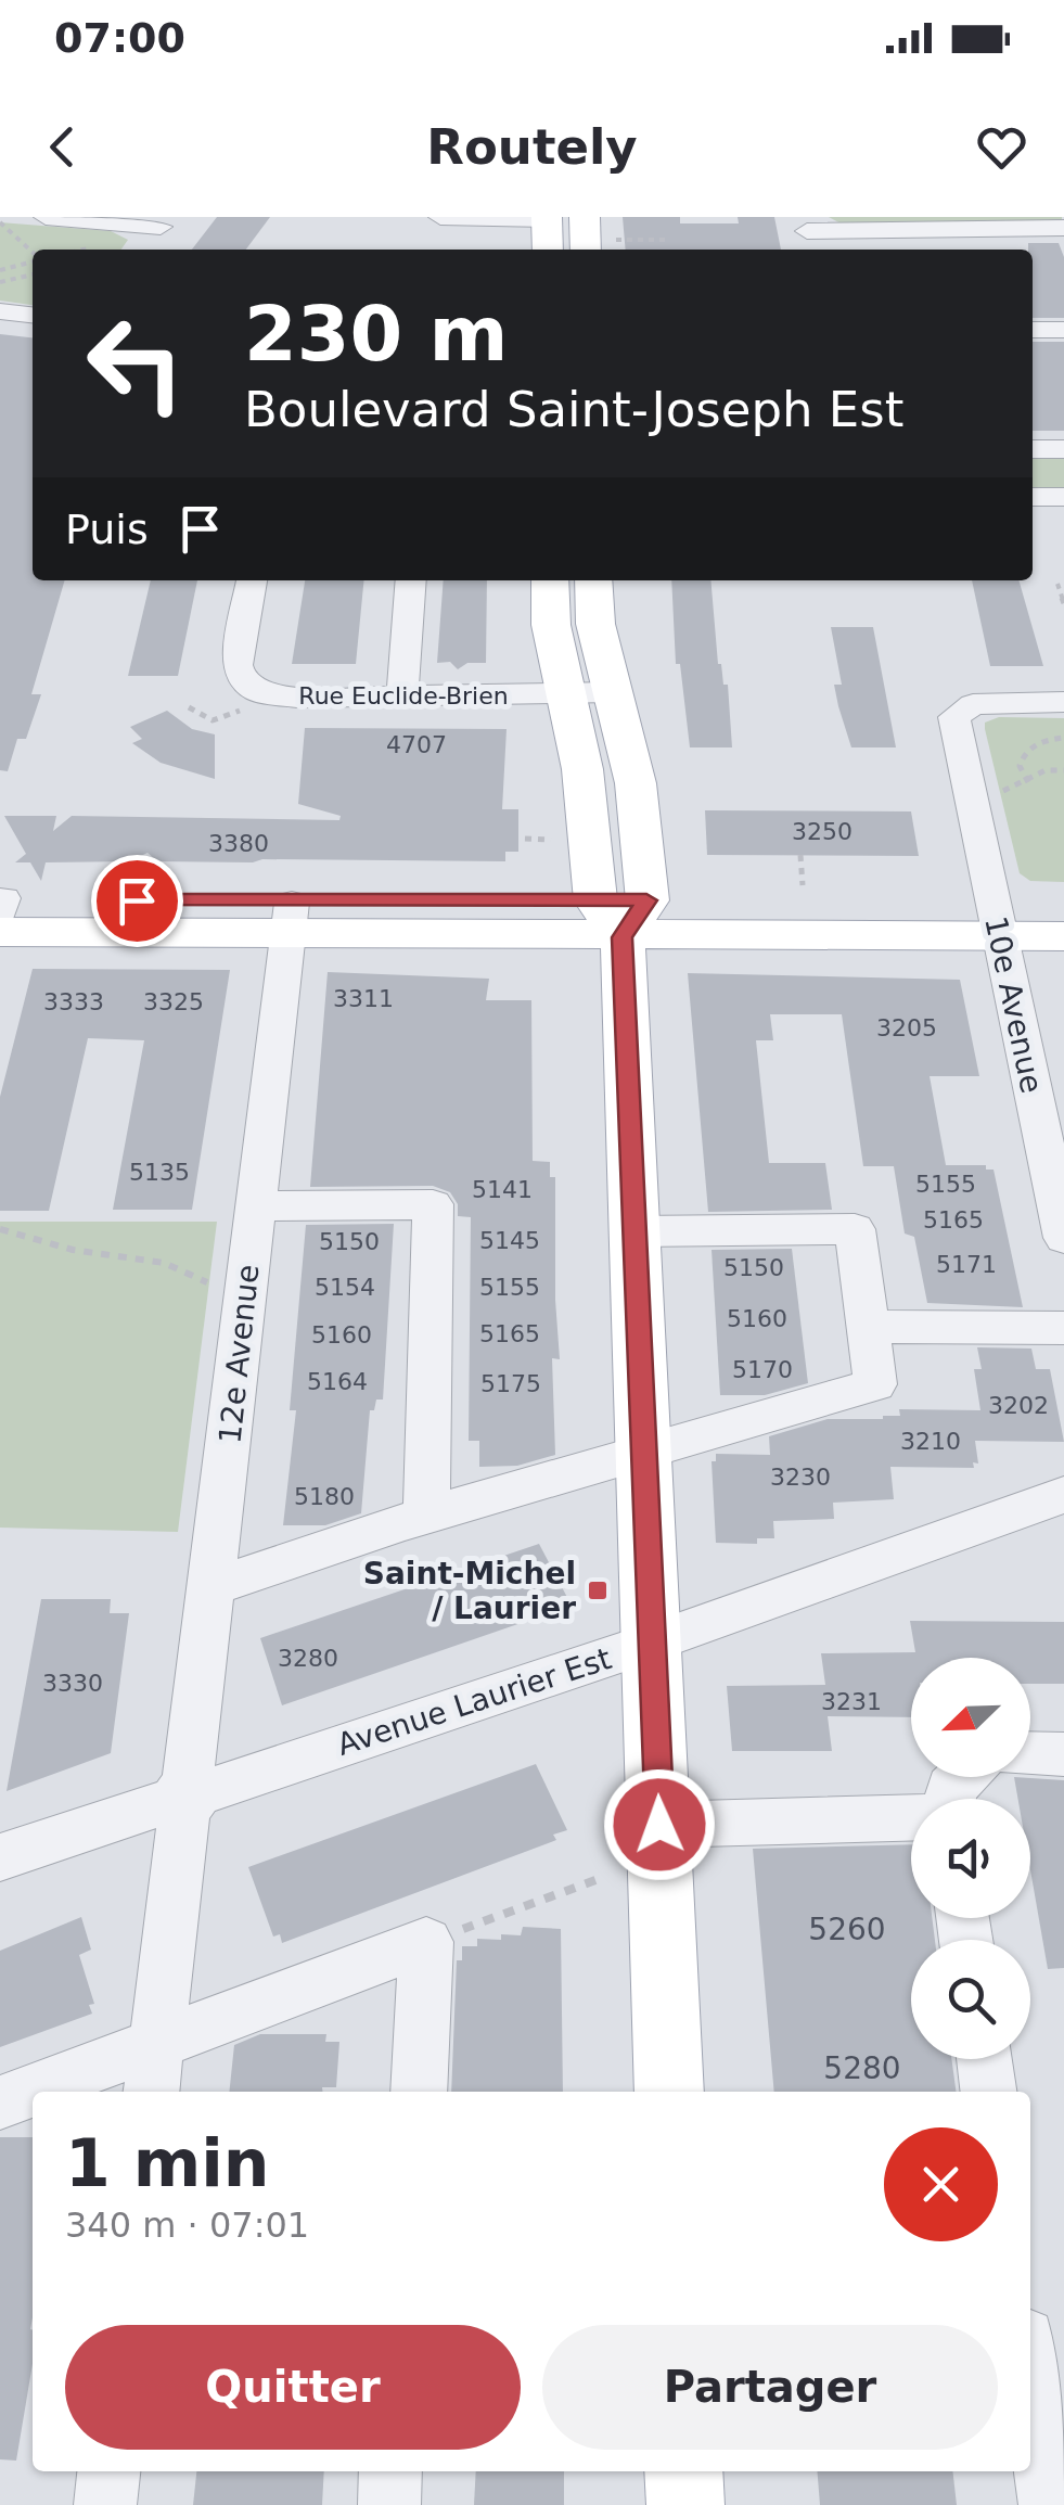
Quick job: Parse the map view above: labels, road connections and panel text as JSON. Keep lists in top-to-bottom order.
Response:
{
  "streets": {
    "street": [
      "Rue Euclide-Brien",
      "10e Avenue",
      "12e Avenue",
      "Avenue Laurier Est"
    ]
  },
  "crossings": [
    ["12e Avenue", "Avenue Laurier Est"]
  ],
  "places": {
    "transit": ["Saint-Michel / Laurier"]
  },
  "house_numbers": [
    "4707",
    "3250",
    "3380",
    "3311",
    "3333",
    "3325",
    "3205",
    "5135",
    "5155",
    "5141",
    "5165",
    "5145",
    "5150",
    "5171",
    "5150",
    "5154",
    "5155",
    "5160",
    "5165",
    "5160",
    "5170",
    "5164",
    "5175",
    "3202",
    "3210",
    "3230",
    "5180",
    "3280",
    "3330",
    "3231",
    "5260",
    "5280"
  ],
  "north": "bottom left",
  "page": {
    "status": "07:00",
    "header": "Routely",
    "turn": ["230 m", "Boulevard Saint-Joseph Est"],
    "then": "Puis",
    "heading": ["1 min", "340 m · 07:01"],
    "buttons": ["Quitter", "Partager"]
  }
}
